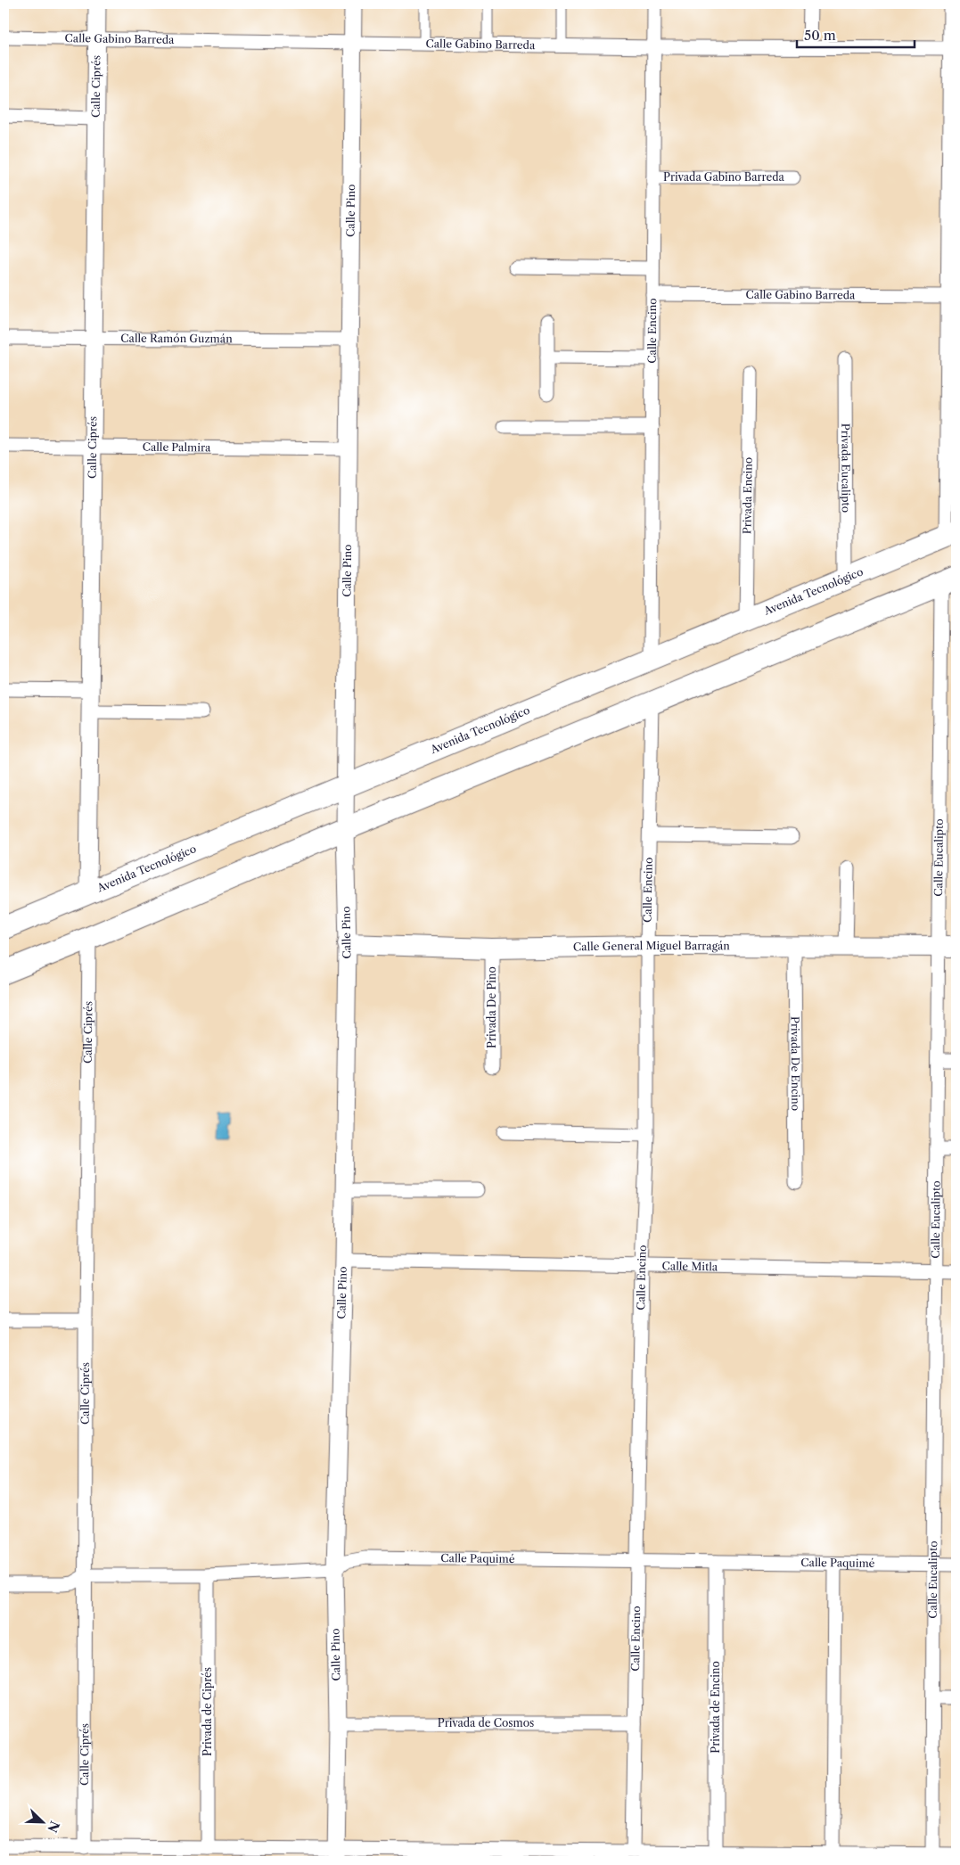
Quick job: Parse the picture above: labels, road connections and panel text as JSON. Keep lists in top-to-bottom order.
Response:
{
  "streets": {
    "main road": ["Avenida Tecnológico", "Calle General Miguel Barragán"],
    "street": [
      "Calle Gabino Barreda",
      "Calle Ciprés",
      "Privada Gabino Barreda",
      "Calle Pino",
      "Calle Encino",
      "Calle Ramón Guzmán",
      "Calle Palmira",
      "Privada Eucalipto",
      "Privada Encino",
      "Calle Eucalipto",
      "Privada De Pino",
      "Privada De Encino",
      "Calle Mitla",
      "Calle Paquimé",
      "Privada de Encino",
      "Privada de Ciprés",
      "Privada de Cosmos"
    ]
  },
  "crossings": [
    ["Calle Gabino Barreda", "Calle Ciprés"],
    ["Calle Gabino Barreda", "Calle Pino"],
    ["Calle Gabino Barreda", "Calle Encino"],
    ["Calle Ciprés", "Calle Ramón Guzmán"],
    ["Calle Ciprés", "Calle Palmira"],
    ["Calle Ciprés", "Avenida Tecnológico"],
    ["Calle Ciprés", "Calle Paquimé"],
    ["Privada Gabino Barreda", "Calle Encino"],
    ["Calle Pino", "Calle Ramón Guzmán"],
    ["Calle Pino", "Calle Palmira"],
    ["Calle Pino", "Avenida Tecnológico"],
    ["Calle Pino", "Calle General Miguel Barragán"],
    ["Calle Pino", "Calle Mitla"],
    ["Calle Pino", "Calle Paquimé"],
    ["Calle Pino", "Privada de Cosmos"],
    ["Calle Encino", "Avenida Tecnológico"],
    ["Calle Encino", "Calle General Miguel Barragán"],
    ["Calle Encino", "Calle Mitla"],
    ["Calle Encino", "Calle Paquimé"],
    ["Calle Encino", "Privada de Cosmos"],
    ["Privada Eucalipto", "Avenida Tecnológico"],
    ["Privada Encino", "Avenida Tecnológico"],
    ["Calle Eucalipto", "Calle General Miguel Barragán"],
    ["Calle Eucalipto", "Calle Mitla"],
    ["Calle Eucalipto", "Calle Paquimé"],
    ["Calle General Miguel Barragán", "Privada De Pino"],
    ["Calle General Miguel Barragán", "Privada De Encino"],
    ["Calle Paquimé", "Privada de Encino"],
    ["Calle Paquimé", "Privada de Ciprés"]
  ],
  "scale_bar": "50 m",
  "north": "bottom right"
}
